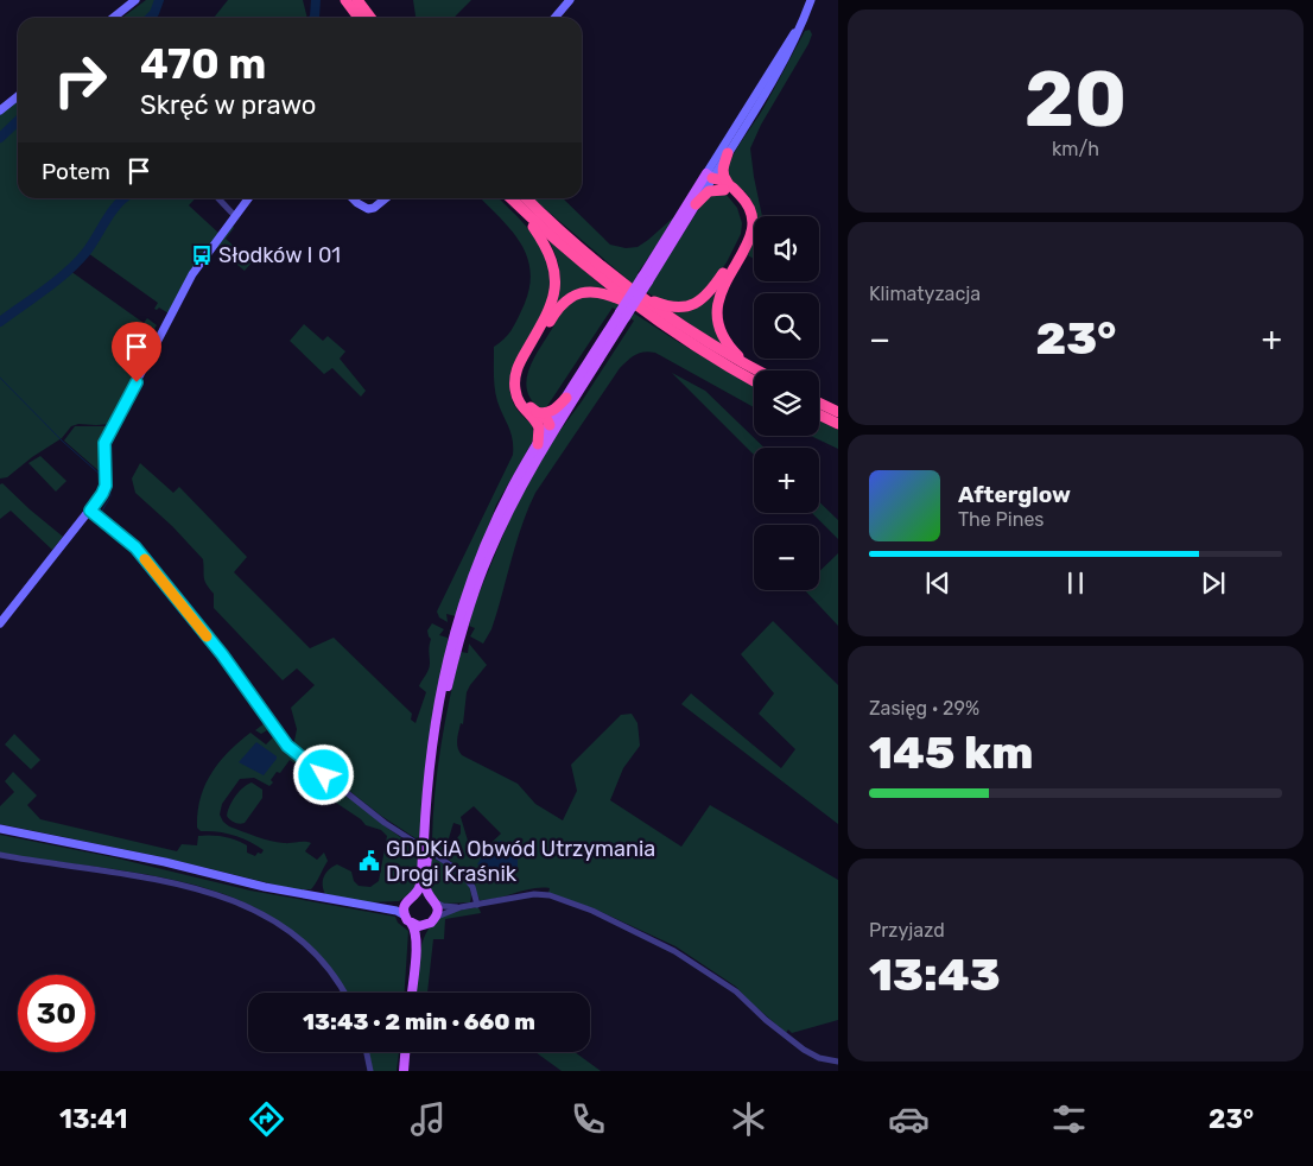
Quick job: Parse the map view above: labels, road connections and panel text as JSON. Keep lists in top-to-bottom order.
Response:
{
  "places": {
    "bus stop": ["Słodków I 01"],
    "public building": ["GDDKiA Obwód Utrzymania Drogi Kraśnik"]
  },
  "page": {
    "tile": [
      ["20", "km/h"],
      "Klimatyzacja",
      ["Zasięg · 29%", "145 km"],
      ["Przyjazd", "13:43"]
    ],
    "turn": ["470 m", "Skręć w prawo"],
    "then": "Potem",
    "map_buttons": ["+", "−"],
    "heat": ["−", "23°", "+"],
    "song": ["Afterglow", "The Pines"],
    "limit": "30",
    "trip": "13:43 · 2 min · 660 m",
    "tabs": ["13:41", "23°"]
  }
}
